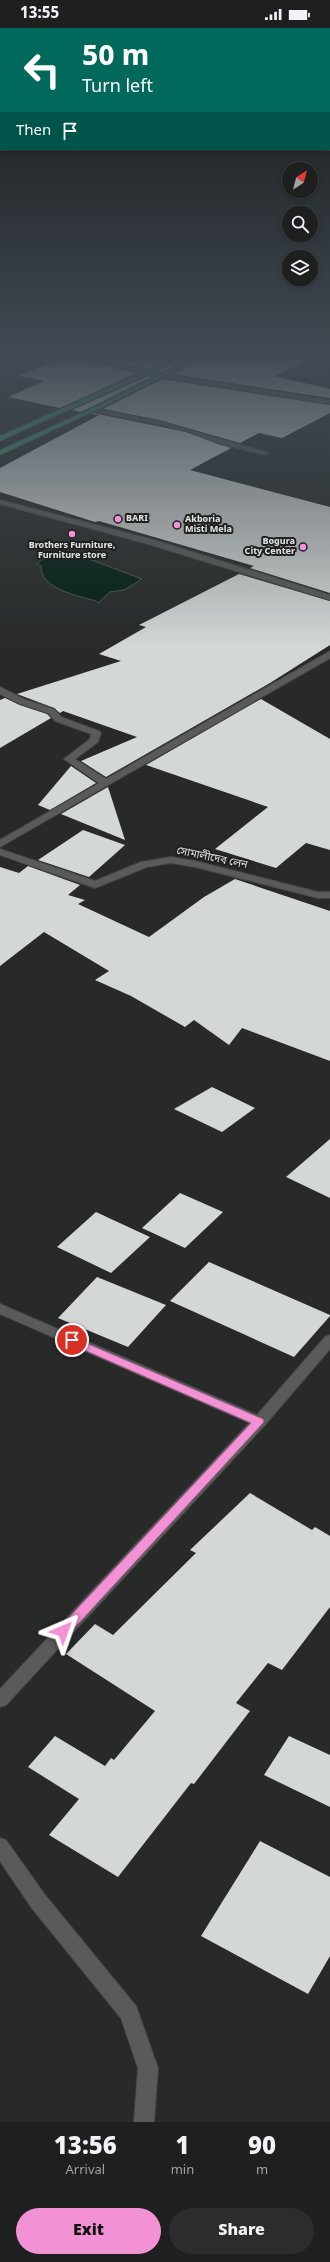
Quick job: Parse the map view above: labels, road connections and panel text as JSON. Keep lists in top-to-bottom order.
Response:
{
  "streets": {
    "street": ["সোমালীদেব লেন"]
  },
  "places": [
    "BARI",
    "Akboria Misti Mela",
    "Brothers Furniture, Furniture store",
    "Bogura City Center"
  ],
  "north": "top right",
  "page": {
    "status": "13:55",
    "turn": ["50 m", "Turn left"],
    "then": "Then",
    "eta": [
      "13:56",
      "Arrival",
      "1",
      "min",
      "90",
      "m"
    ],
    "buttons": ["Exit", "Share"]
  }
}
